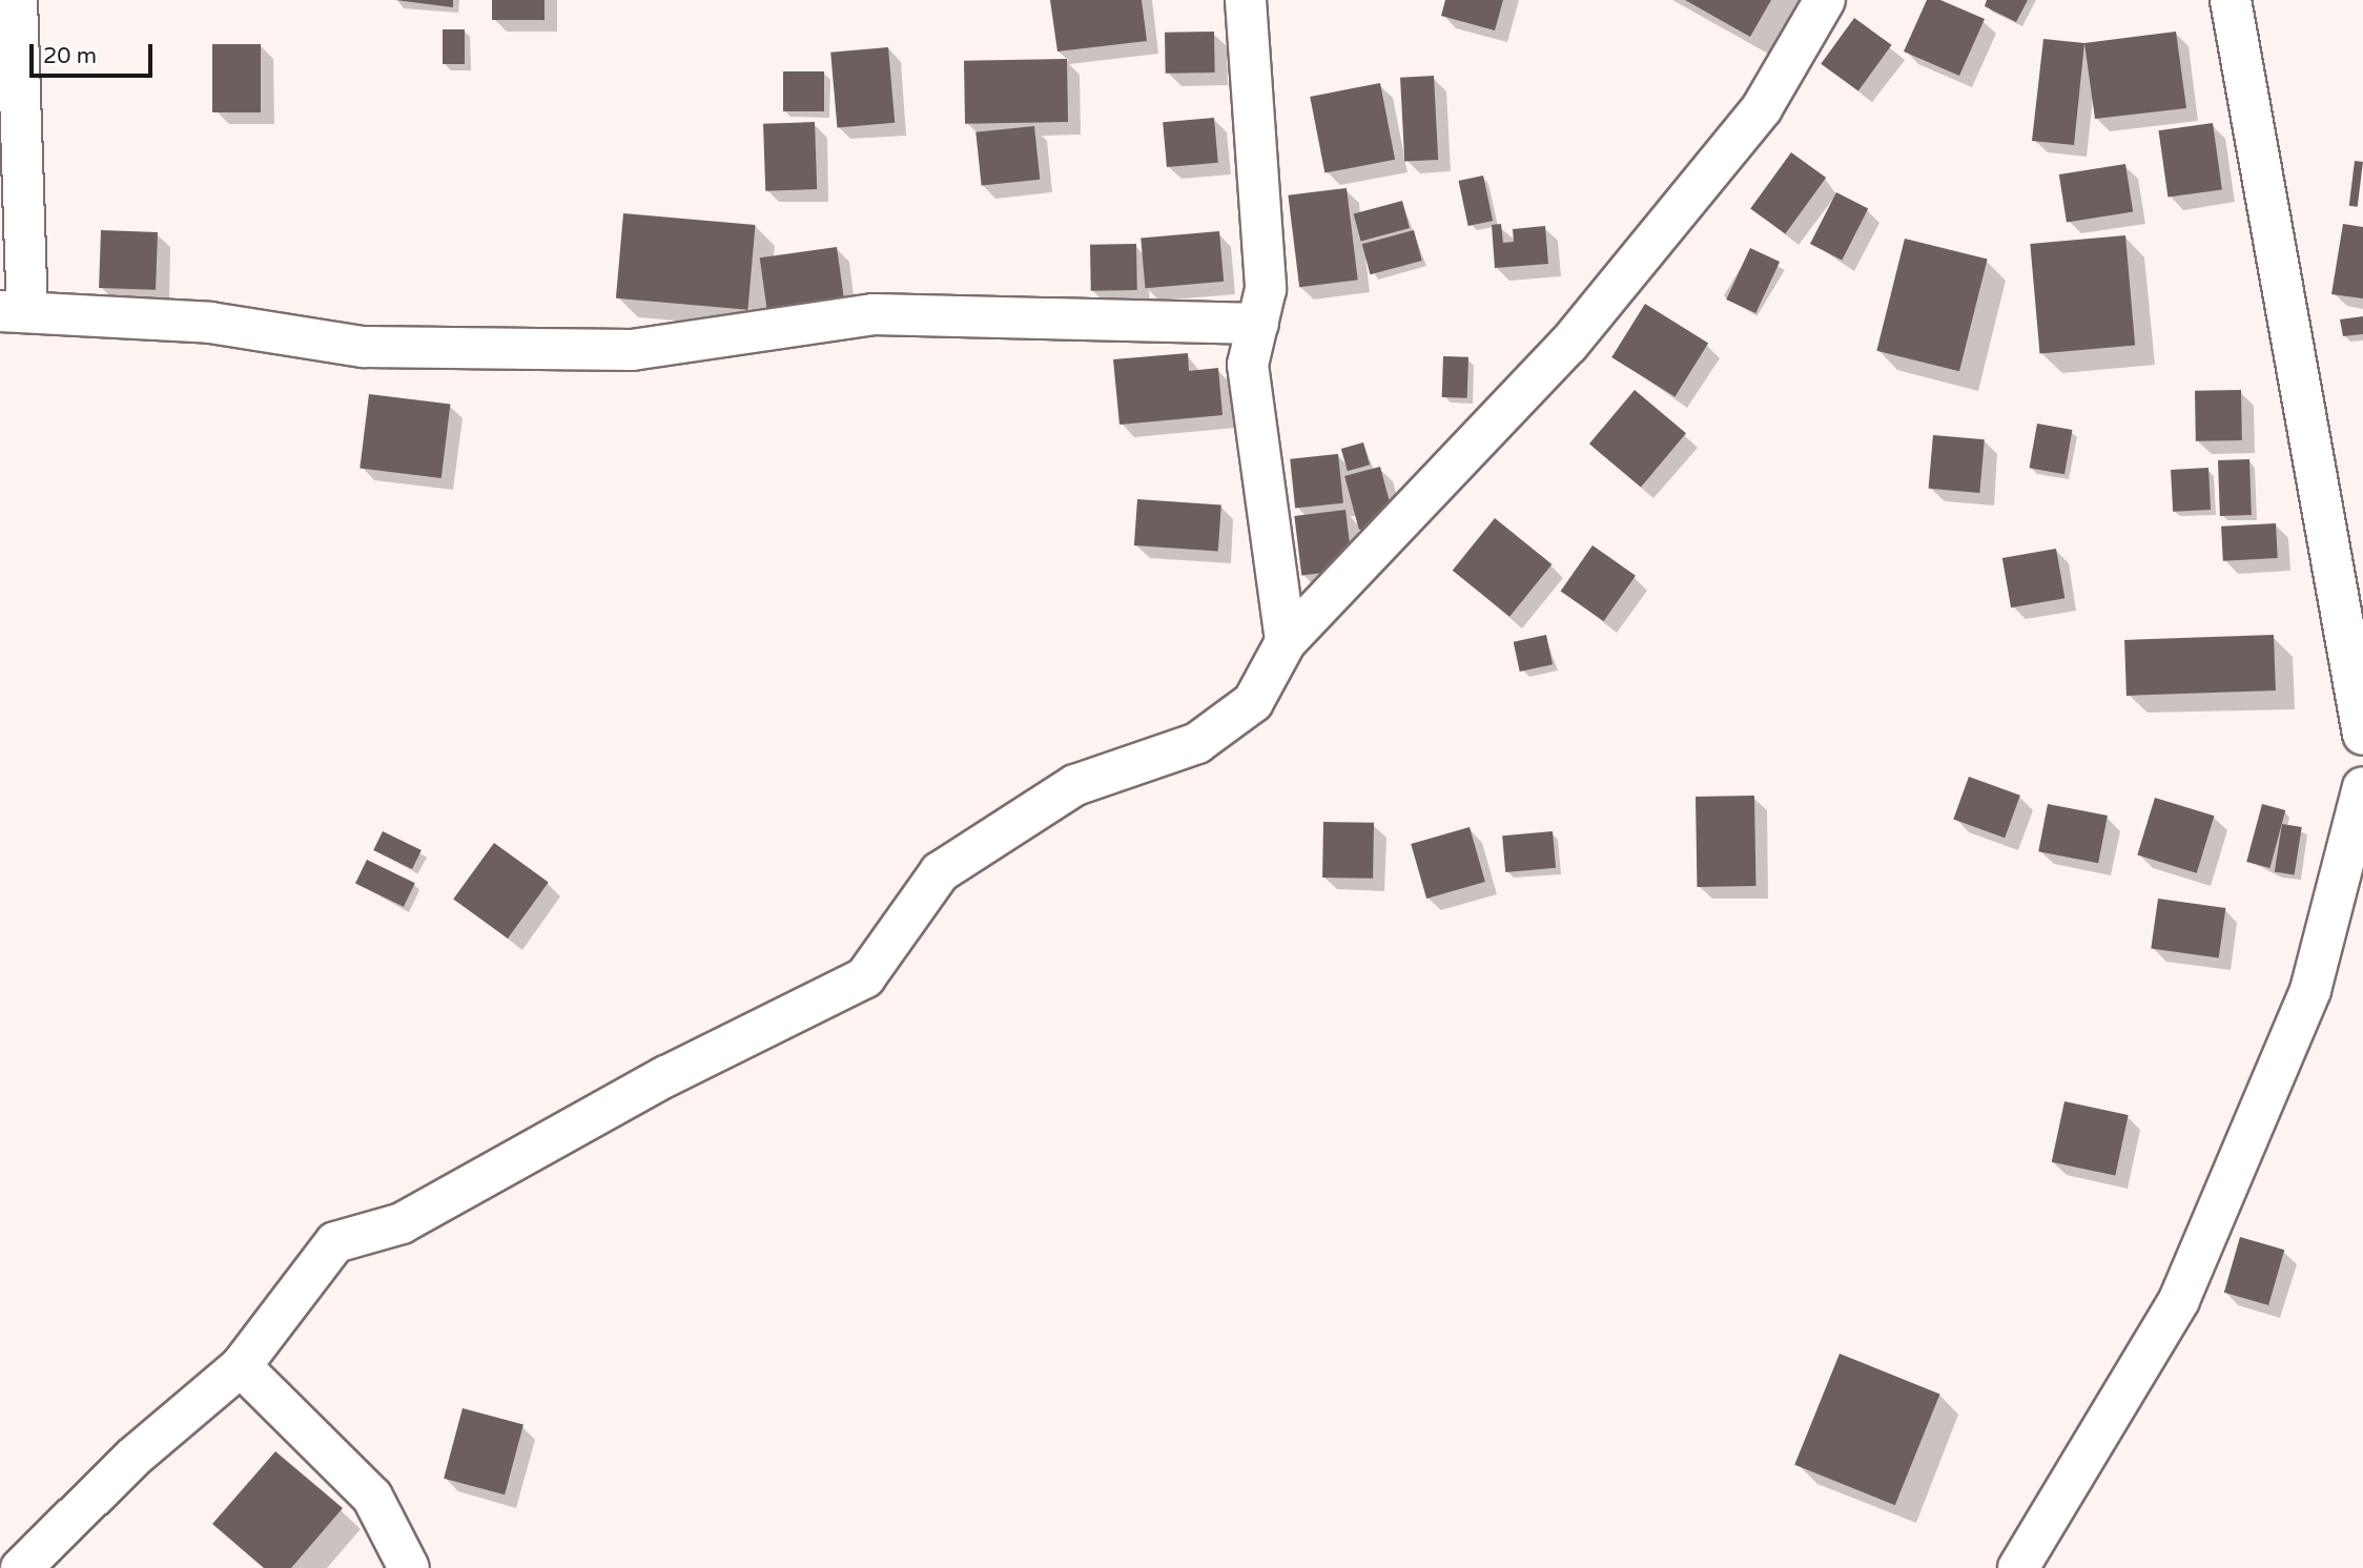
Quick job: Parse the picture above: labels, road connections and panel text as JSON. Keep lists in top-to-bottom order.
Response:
{
  "scale_bar": "20 m"
}
